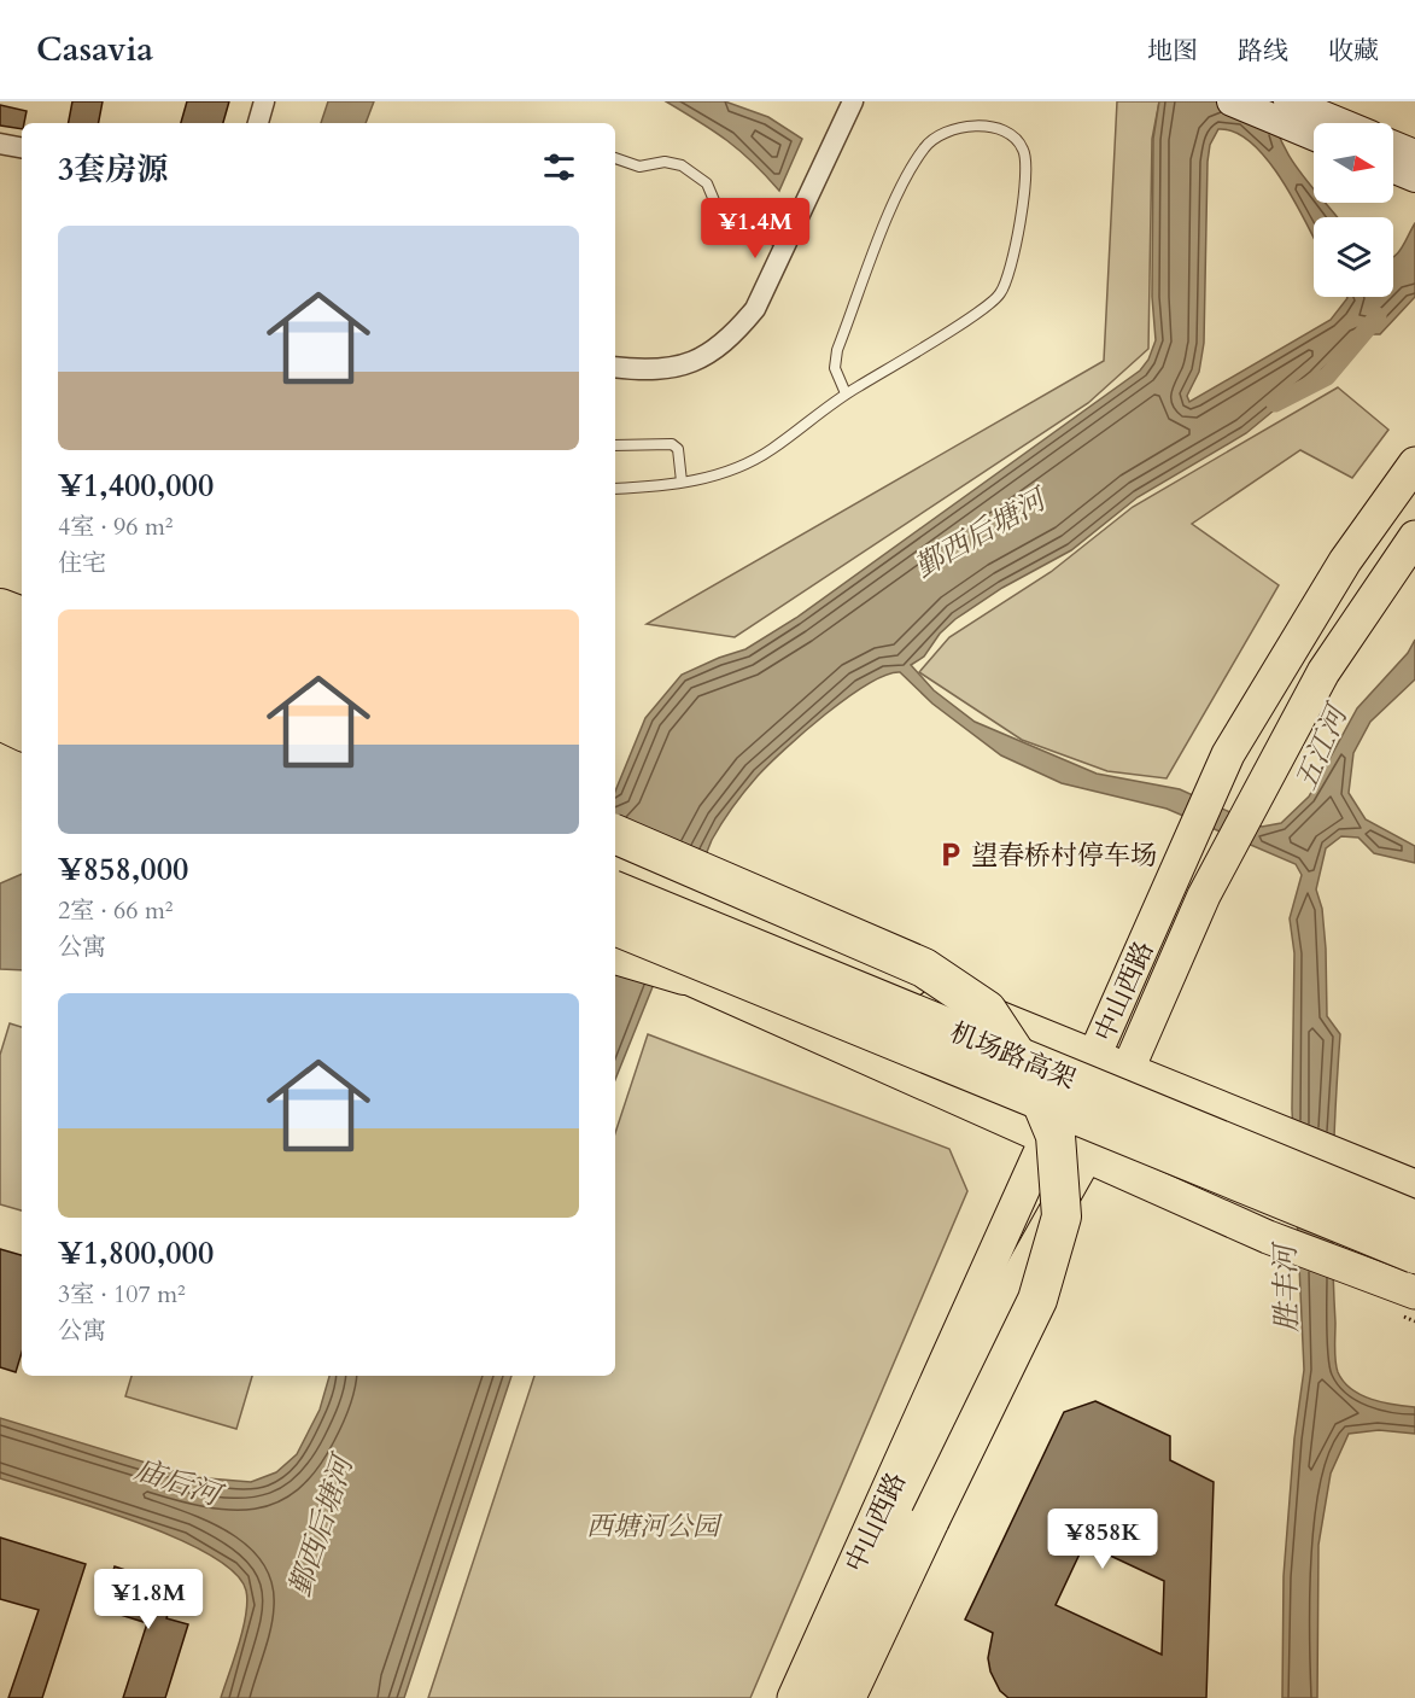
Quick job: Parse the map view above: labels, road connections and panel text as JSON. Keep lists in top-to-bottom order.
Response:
{
  "streets": {
    "highway": ["机场路高架"],
    "main road": ["中山西路"]
  },
  "water": [
    "鄞西后塘河",
    "五江河",
    "胜丰河",
    "庙后河"
  ],
  "parks": ["西塘河公园"],
  "places": {
    "parking": ["望春桥村停车场"]
  },
  "north": "right",
  "page": {
    "header": "Casavia",
    "nav": ["地图", "路线", "收藏"],
    "heading": "3套房源",
    "price": ["¥1.4M", "¥858K", "¥1.8M"],
    "list": [
      {
        "name": "¥1,400,000",
        "note": "4室 · 96 m² · 住宅"
      },
      {
        "name": "¥858,000",
        "note": "2室 · 66 m² · 公寓"
      },
      {
        "name": "¥1,800,000",
        "note": "3室 · 107 m² · 公寓"
      }
    ]
  }
}
